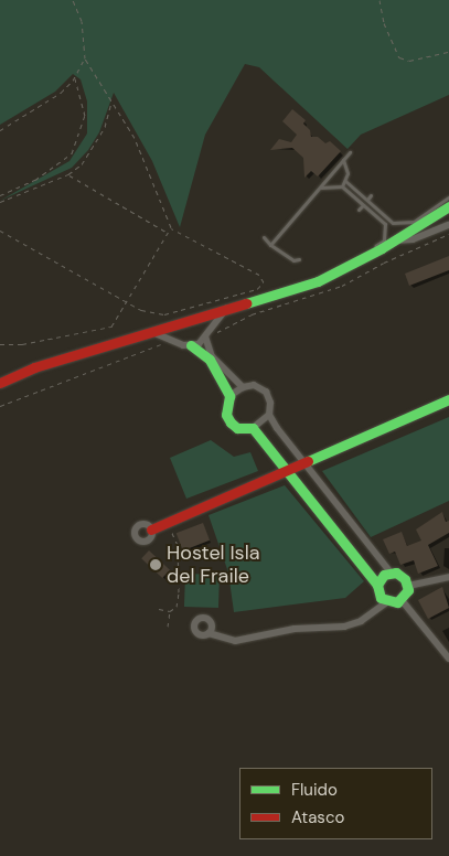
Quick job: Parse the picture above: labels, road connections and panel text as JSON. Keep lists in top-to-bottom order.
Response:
{
  "places": ["Hostel Isla del Fraile"],
  "legend": ["Fluido", "Atasco"]
}
